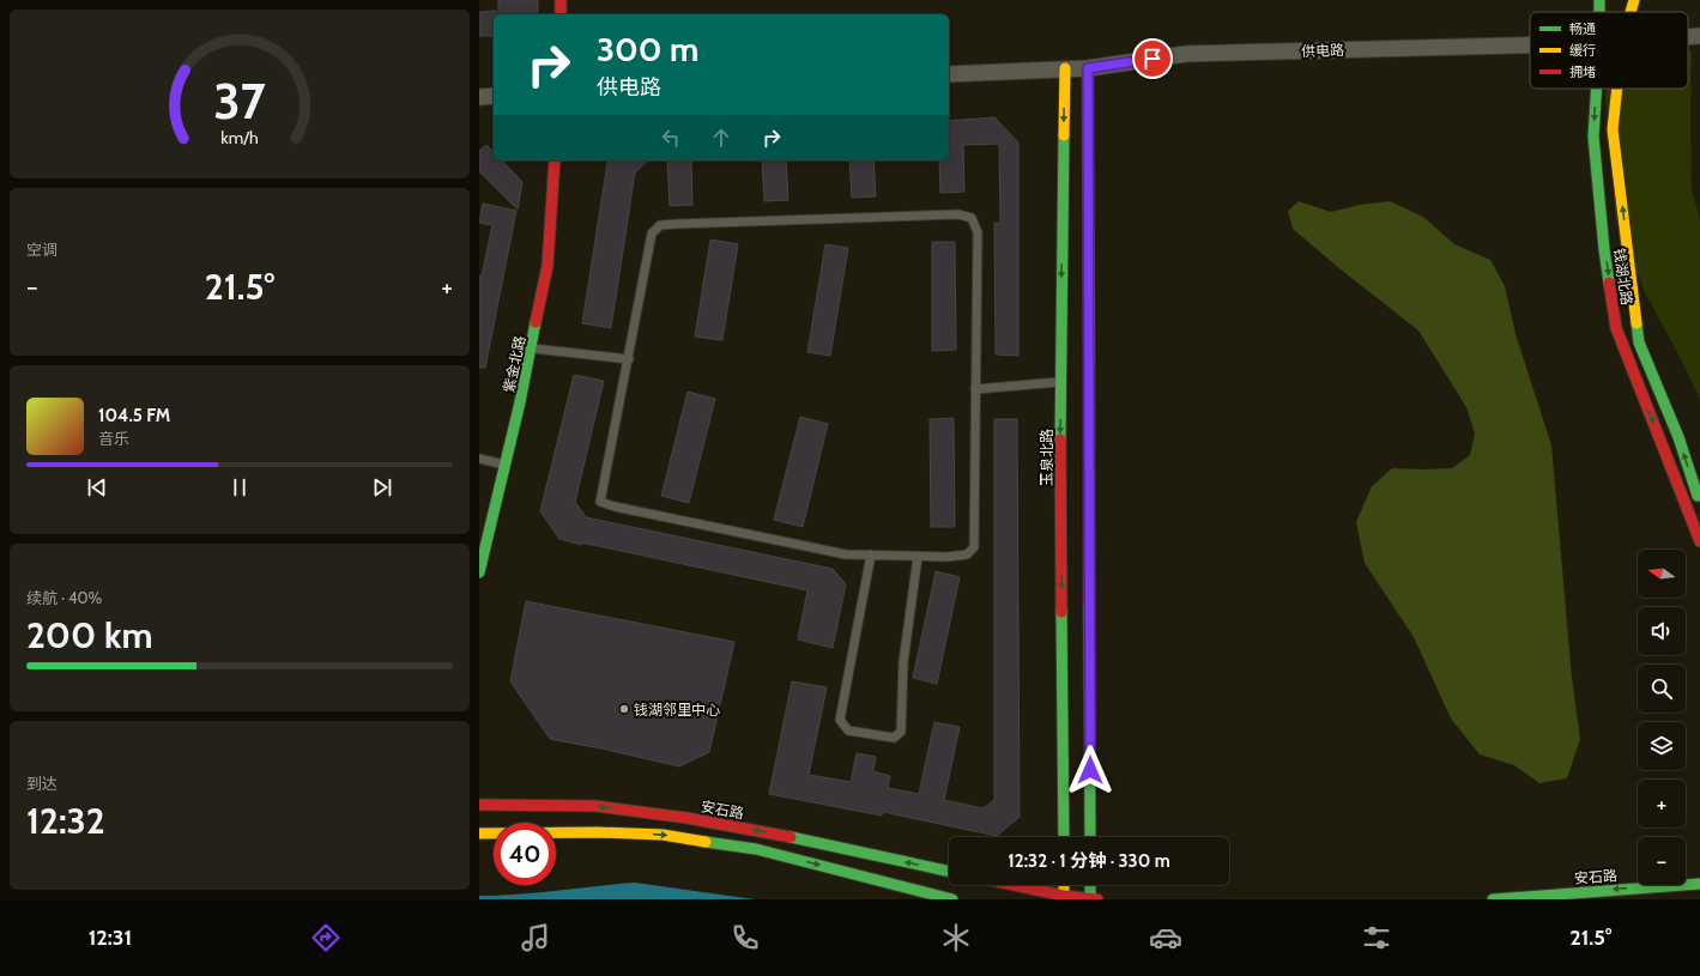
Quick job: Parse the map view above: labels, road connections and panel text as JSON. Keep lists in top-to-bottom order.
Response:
{
  "streets": {
    "street": [
      "供电路",
      "钱湖北路",
      "紫金北路",
      "玉泉北路",
      "安石路"
    ]
  },
  "crossings": [
    ["供电路", "玉泉北路"]
  ],
  "places": ["钱湖邻里中心"],
  "legend": ["畅通", "缓行", "拥堵"],
  "north": "left",
  "page": {
    "turn": ["300 m", "供电路"],
    "tile": [
      "空调",
      ["续航 · 40%", "200 km"],
      ["到达", "12:32"]
    ],
    "heat": ["−", "21.5°", "+"],
    "song": ["104.5 FM", "音乐"],
    "map_buttons": ["+", "−"],
    "limit": "40",
    "trip": "12:32 · 1 分钟 · 330 m",
    "tabs": ["12:31", "21.5°"],
    "gauge": ["37", "km/h"]
  }
}
